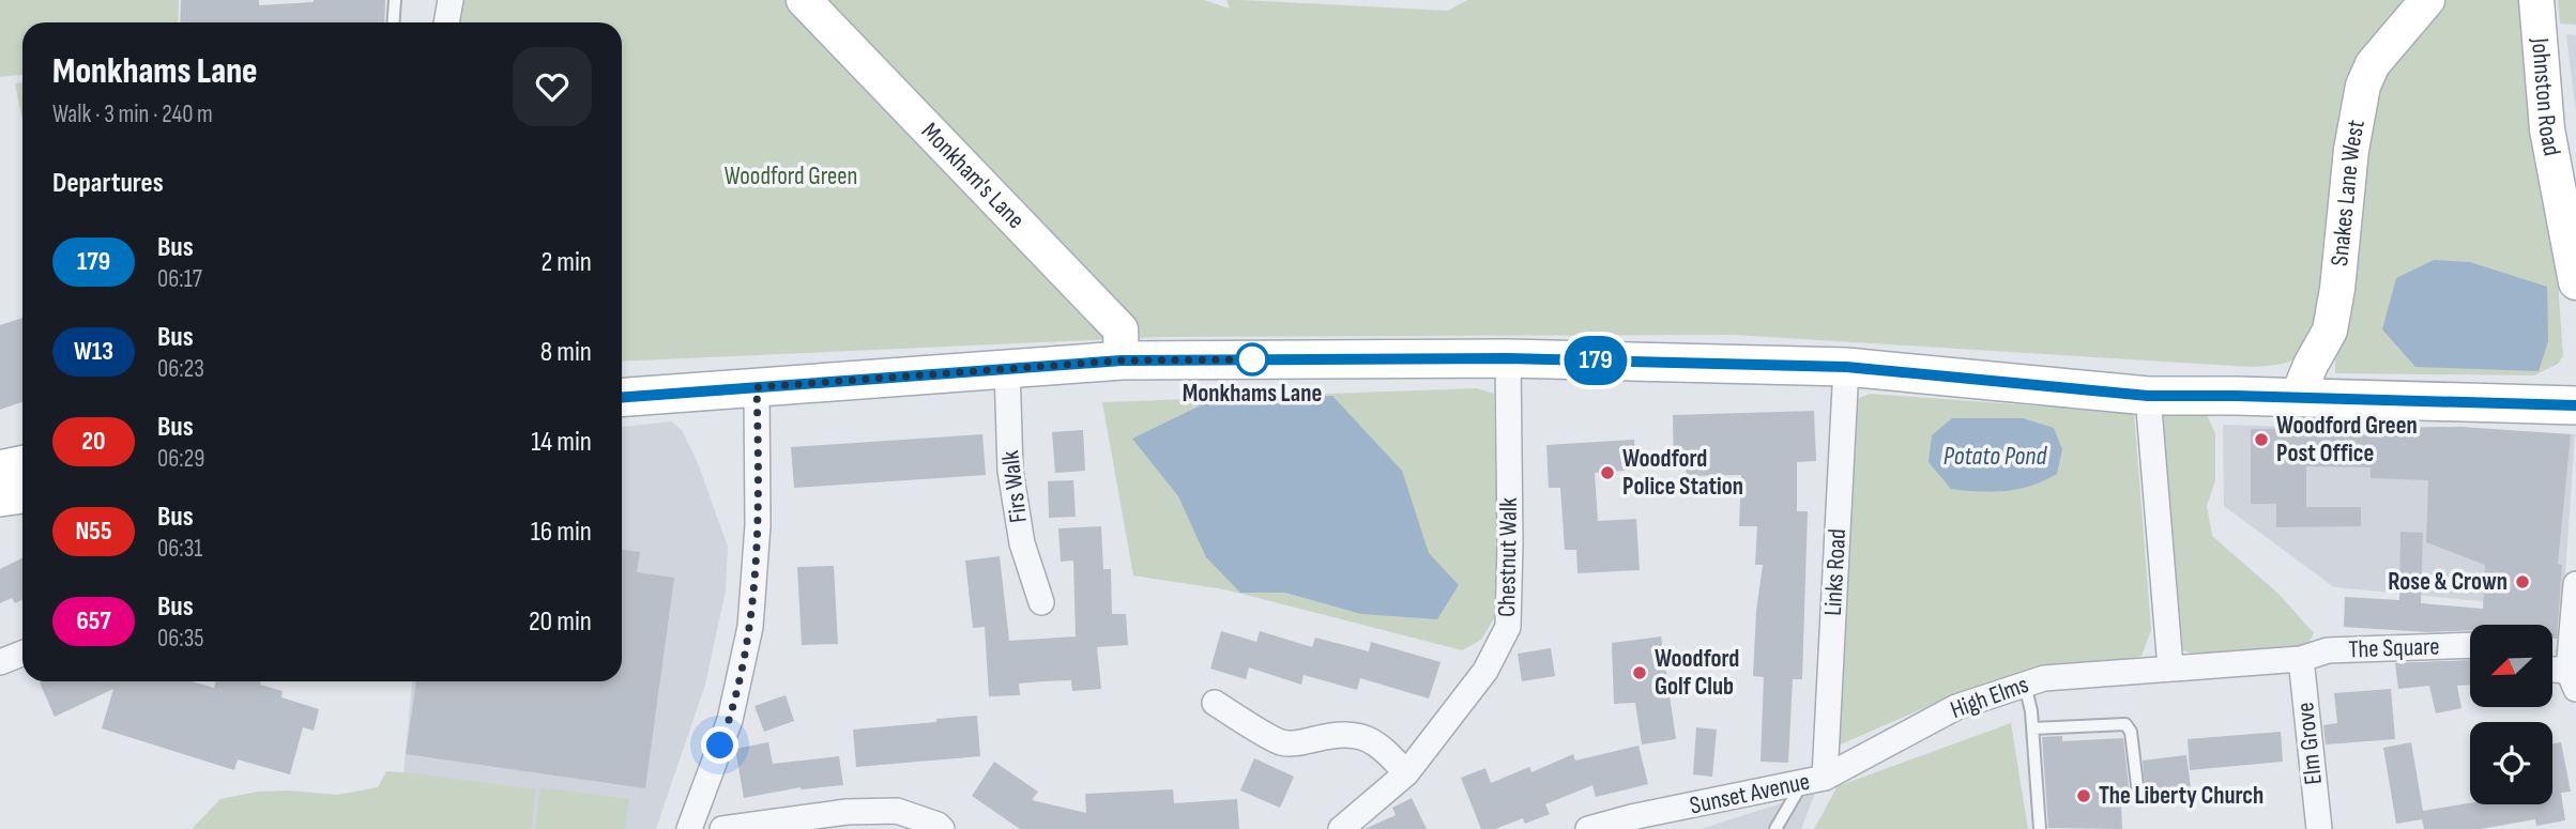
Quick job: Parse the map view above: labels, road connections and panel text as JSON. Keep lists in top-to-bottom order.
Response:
{
  "streets": {
    "street": [
      "Johnston Road",
      "Monkham's Lane",
      "Snakes Lane West",
      "Firs Walk",
      "Chestnut Walk",
      "Links Road",
      "The Square",
      "High Elms",
      "Elm Grove",
      "Sunset Avenue"
    ]
  },
  "crossings": [
    ["Links Road", "High Elms"],
    ["Links Road", "Sunset Avenue"],
    ["The Square", "High Elms"],
    ["The Square", "Elm Grove"],
    ["High Elms", "Elm Grove"],
    ["High Elms", "Sunset Avenue"]
  ],
  "water": ["Potato Pond"],
  "parks": ["Woodford Green"],
  "places": [
    "Monkhams Lane",
    "Woodford Green Post Office",
    "Woodford Police Station",
    "Rose & Crown",
    "Woodford Golf Club",
    "The Liberty Church"
  ],
  "lines": ["bus line 179"],
  "north": "bottom left",
  "page": {
    "on_map": "179",
    "heading": [
      ["Monkhams Lane", "Walk · 3 min · 240 m"],
      "Departures"
    ],
    "list": [
      {
        "mark": "179",
        "name": "Bus",
        "note": "06:17",
        "value": "2 min"
      },
      {
        "mark": "W13",
        "name": "Bus",
        "note": "06:23",
        "value": "8 min"
      },
      {
        "mark": "20",
        "name": "Bus",
        "note": "06:29",
        "value": "14 min"
      },
      {
        "mark": "N55",
        "name": "Bus",
        "note": "06:31",
        "value": "16 min"
      },
      {
        "mark": "657",
        "name": "Bus",
        "note": "06:35",
        "value": "20 min"
      }
    ]
  }
}
